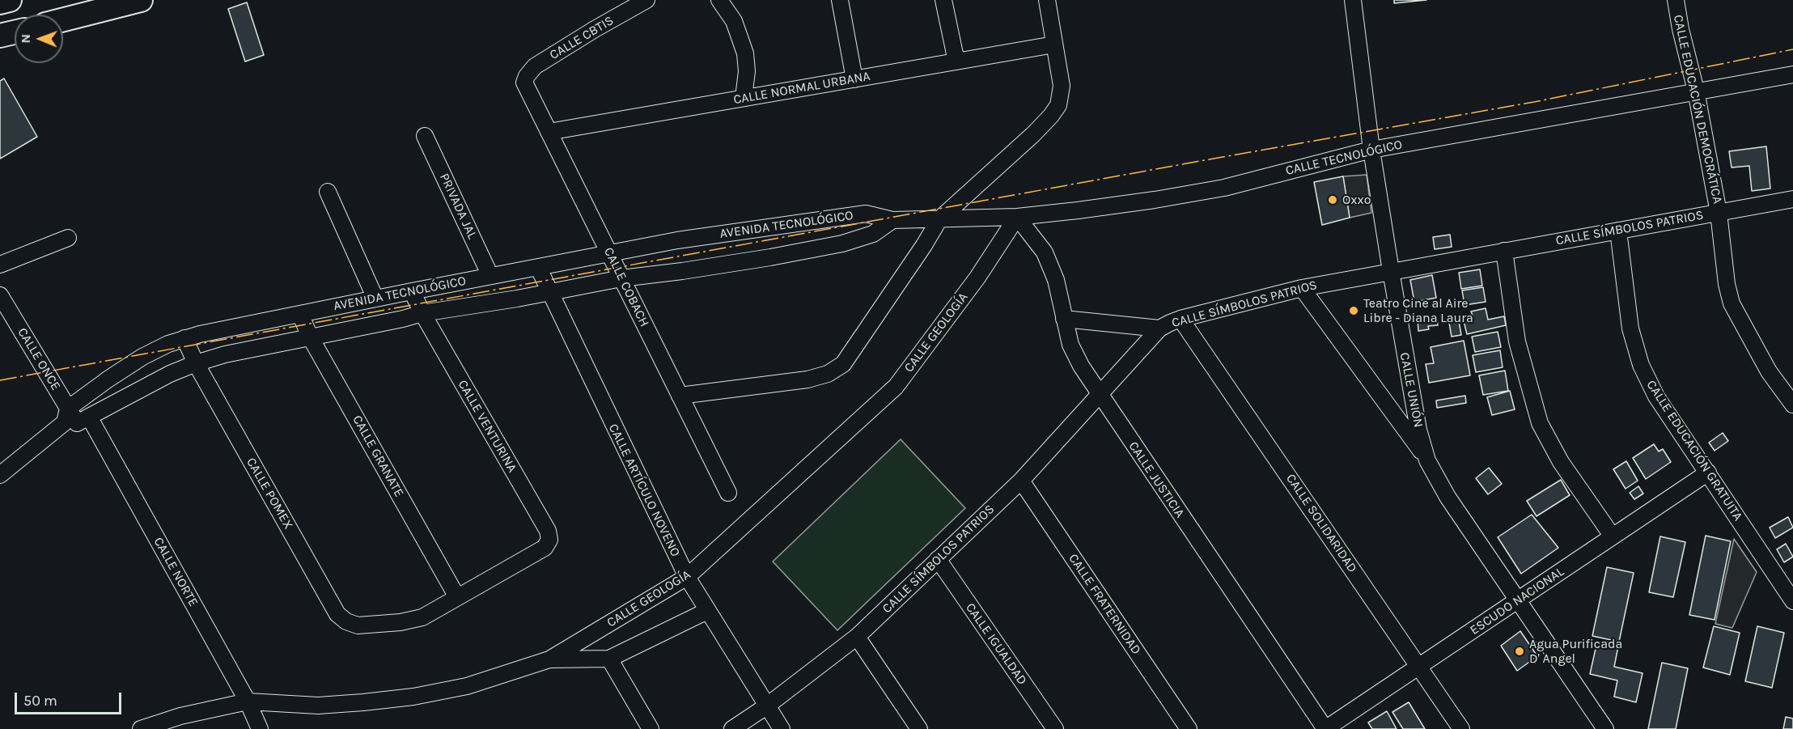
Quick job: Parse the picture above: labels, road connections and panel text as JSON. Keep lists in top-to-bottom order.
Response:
{
  "streets": {
    "street": [
      "CALLE CBTIS",
      "CALLE NORMAL URBANA",
      "CALLE EDUCACIÓN DEMOCRÁTICA",
      "CALLE TECNOLÓGICO",
      "PRIVADA JAL",
      "AVENIDA TECNOLÓGICO",
      "CALLE SÍMBOLOS PATRIOS",
      "CALLE COBACH",
      "CALLE GEOLOGÍA",
      "CALLE ONCE",
      "CALLE UNIÓN",
      "CALLE VENTURINA",
      "CALLE EDUCACIÓN GRATUITA",
      "CALLE GRANATE",
      "CALLE JUSTICIA",
      "CALLE ARTÍCULO NOVENO",
      "CALLE POMEX",
      "CALLE SOLIDARIDAD",
      "CALLE NORTE",
      "ESCUDO NACIONAL",
      "CALLE FRATERNIDAD",
      "CALLE IGUALDAD"
    ]
  },
  "crossings": [
    ["CALLE CBTIS", "CALLE COBACH"],
    ["CALLE NORMAL URBANA", "CALLE COBACH"],
    ["CALLE EDUCACIÓN DEMOCRÁTICA", "CALLE TECNOLÓGICO"],
    ["CALLE EDUCACIÓN DEMOCRÁTICA", "CALLE SÍMBOLOS PATRIOS"],
    ["CALLE TECNOLÓGICO", "AVENIDA TECNOLÓGICO"],
    ["CALLE TECNOLÓGICO", "CALLE GEOLOGÍA"],
    ["CALLE TECNOLÓGICO", "CALLE UNIÓN"],
    ["CALLE TECNOLÓGICO", "CALLE JUSTICIA"],
    ["PRIVADA JAL", "AVENIDA TECNOLÓGICO"],
    ["AVENIDA TECNOLÓGICO", "CALLE COBACH"],
    ["AVENIDA TECNOLÓGICO", "CALLE ONCE"],
    ["AVENIDA TECNOLÓGICO", "CALLE VENTURINA"],
    ["AVENIDA TECNOLÓGICO", "CALLE GRANATE"],
    ["AVENIDA TECNOLÓGICO", "CALLE ARTÍCULO NOVENO"],
    ["AVENIDA TECNOLÓGICO", "CALLE POMEX"],
    ["AVENIDA TECNOLÓGICO", "CALLE NORTE"],
    ["CALLE SÍMBOLOS PATRIOS", "CALLE UNIÓN"],
    ["CALLE SÍMBOLOS PATRIOS", "CALLE EDUCACIÓN GRATUITA"],
    ["CALLE SÍMBOLOS PATRIOS", "CALLE JUSTICIA"],
    ["CALLE SÍMBOLOS PATRIOS", "CALLE ARTÍCULO NOVENO"],
    ["CALLE SÍMBOLOS PATRIOS", "CALLE SOLIDARIDAD"],
    ["CALLE SÍMBOLOS PATRIOS", "CALLE FRATERNIDAD"],
    ["CALLE SÍMBOLOS PATRIOS", "CALLE IGUALDAD"],
    ["CALLE GEOLOGÍA", "CALLE JUSTICIA"],
    ["CALLE GEOLOGÍA", "CALLE ARTÍCULO NOVENO"],
    ["CALLE GEOLOGÍA", "CALLE NORTE"],
    ["CALLE ONCE", "CALLE NORTE"],
    ["CALLE UNIÓN", "ESCUDO NACIONAL"],
    ["CALLE VENTURINA", "CALLE GRANATE"],
    ["CALLE VENTURINA", "CALLE POMEX"],
    ["CALLE EDUCACIÓN GRATUITA", "ESCUDO NACIONAL"],
    ["CALLE GRANATE", "CALLE POMEX"],
    ["CALLE JUSTICIA", "ESCUDO NACIONAL"],
    ["CALLE SOLIDARIDAD", "ESCUDO NACIONAL"]
  ],
  "places": ["Oxxo", "Teatro Cine al Aire Libre - Diana Laura", "Agua Purificada D' Angel"],
  "scale_bar": "50 m",
  "north": "left"
}
